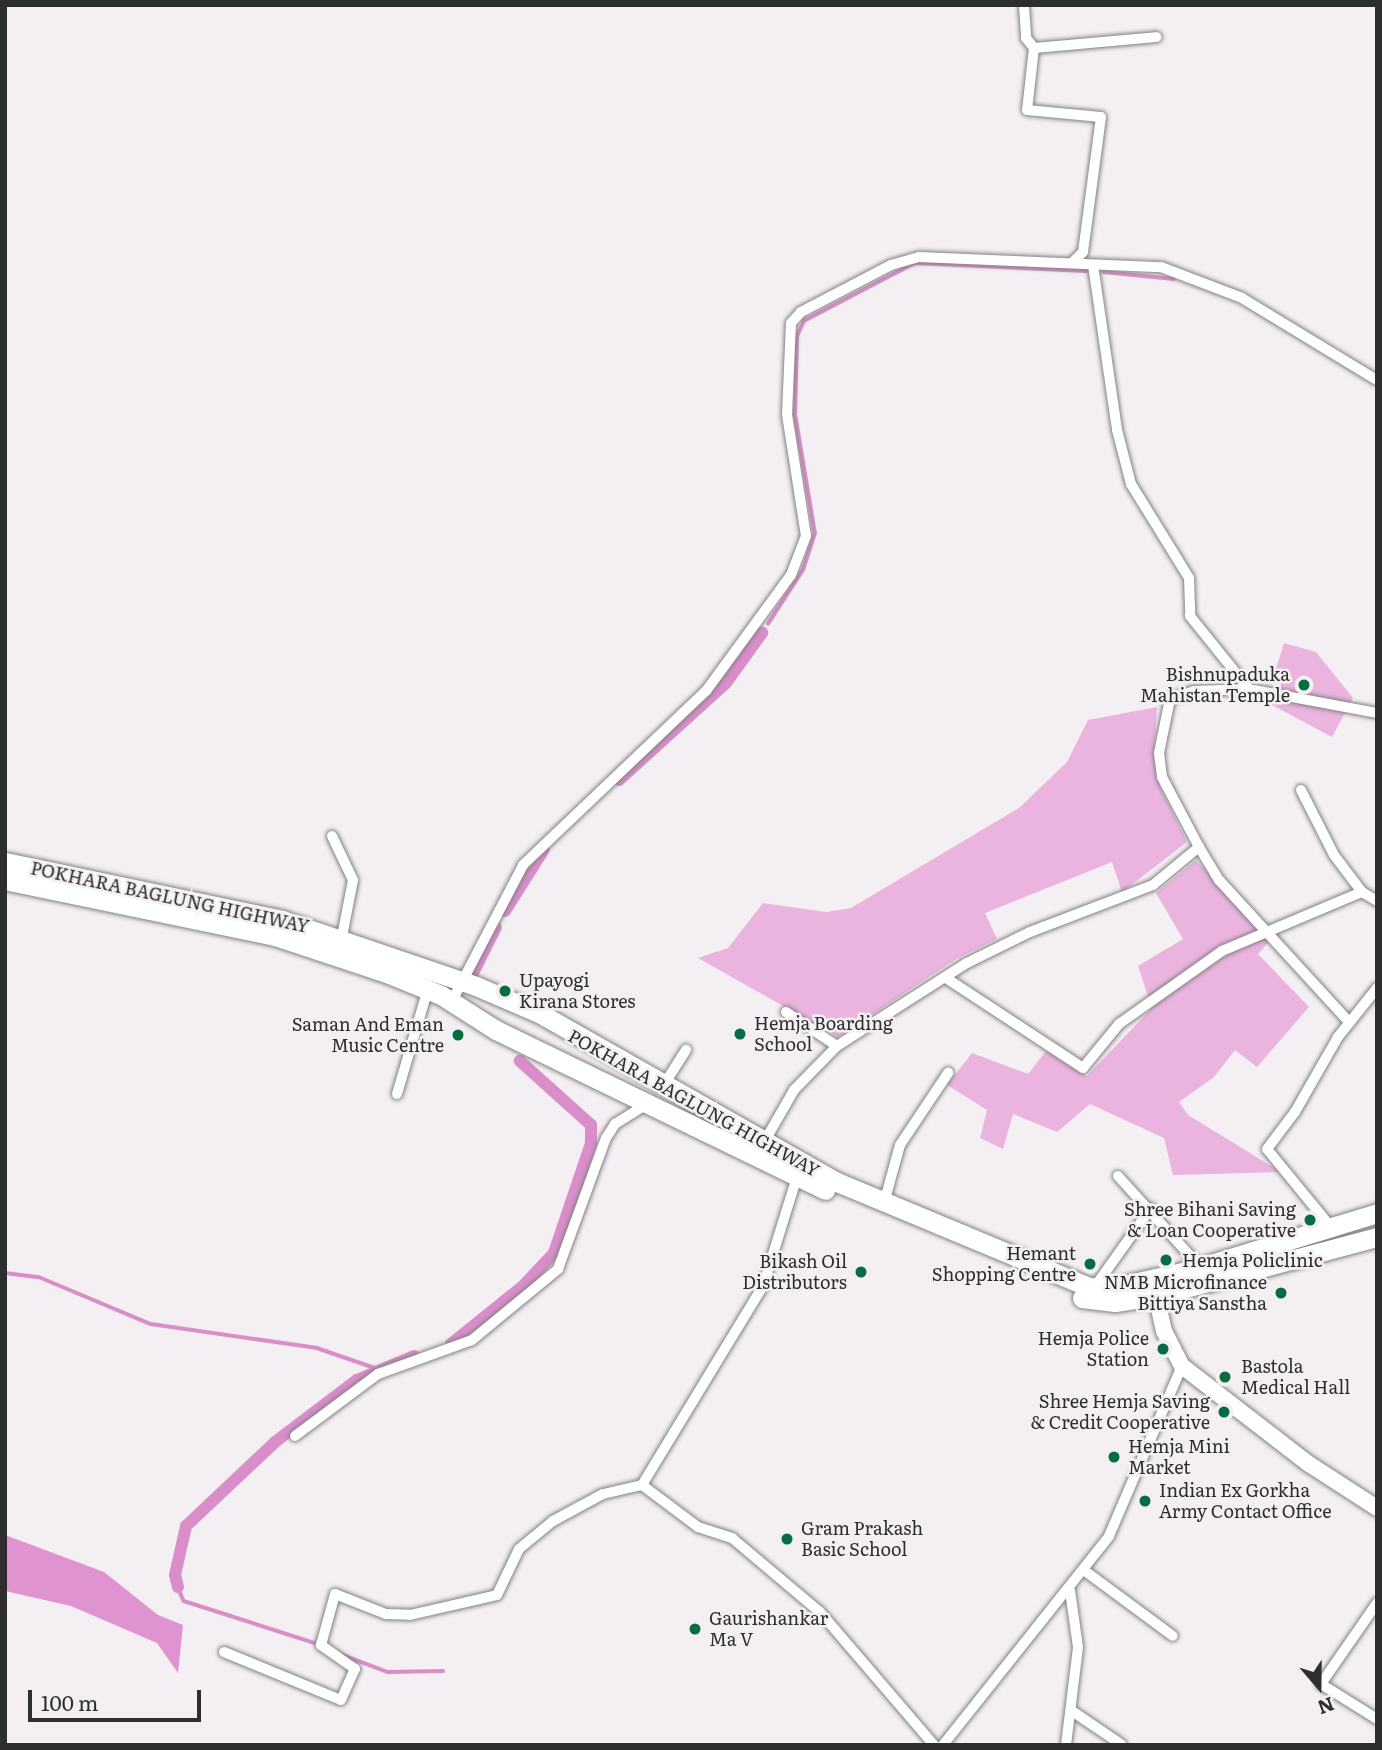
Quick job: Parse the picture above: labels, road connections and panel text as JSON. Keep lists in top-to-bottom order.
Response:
{
  "streets": {
    "highway": ["POKHARA BAGLUNG HIGHWAY"]
  },
  "places": [
    "Bishnupaduka Mahistan Temple",
    "Upayogi Kirana Stores",
    "Hemja Boarding School",
    "Saman And Eman Music Centre",
    "Shree Bihani Saving & Loan Cooperative",
    "Hemja Policlinic",
    "Hemant Shopping Centre",
    "Bikash Oil Distributors",
    "NMB Microfinance Bittiya Sanstha",
    "Hemja Police Station",
    "Bastola Medical Hall",
    "Shree Hemja Saving & Credit Cooperative",
    "Hemja Mini Market",
    "Indian Ex Gorkha Army Contact Office",
    "Gram Prakash Basic School",
    "Gaurishankar Ma V"
  ],
  "scale_bar": "100 m",
  "north": "bottom"
}
